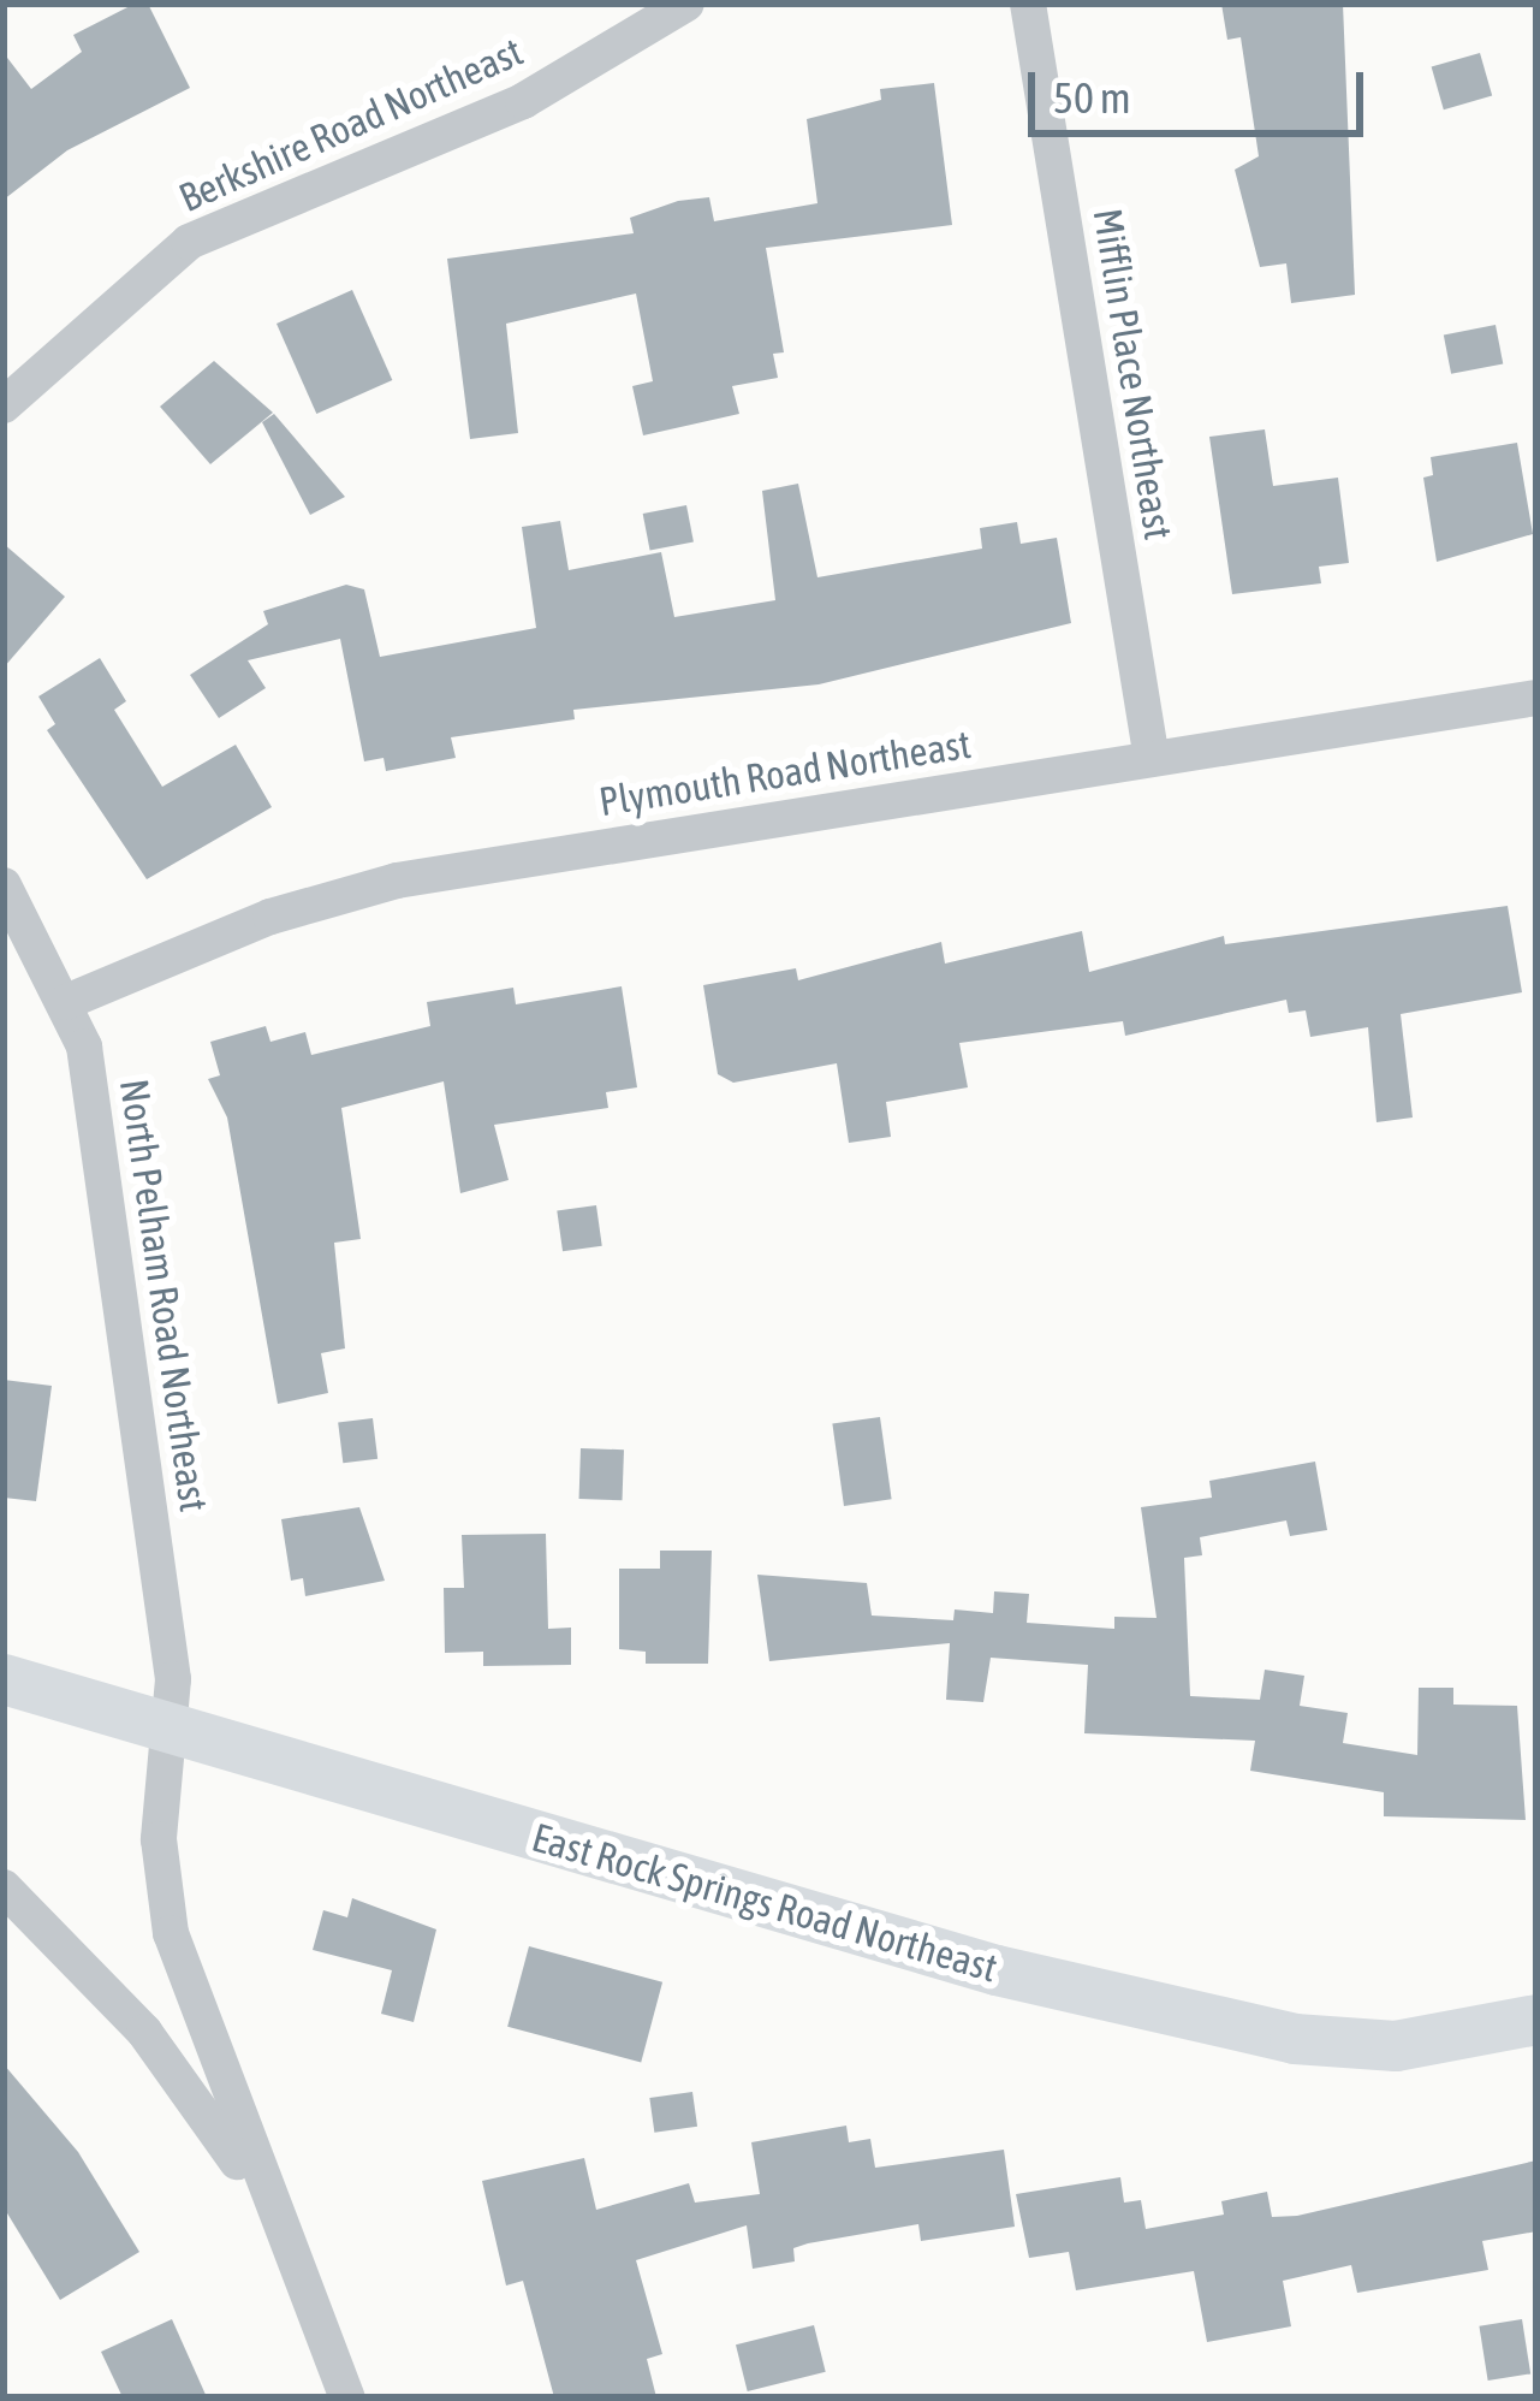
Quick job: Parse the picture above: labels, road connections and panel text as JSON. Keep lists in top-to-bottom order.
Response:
{
  "streets": {
    "street": [
      "Berkshire Road Northeast",
      "Mifflin Place Northeast",
      "Plymouth Road Northeast",
      "North Pelham Road Northeast",
      "East Rock Springs Road Northeast"
    ]
  },
  "crossings": [
    ["Mifflin Place Northeast", "Plymouth Road Northeast"],
    ["Plymouth Road Northeast", "North Pelham Road Northeast"],
    ["North Pelham Road Northeast", "East Rock Springs Road Northeast"]
  ],
  "scale_bar": "50 m"
}
